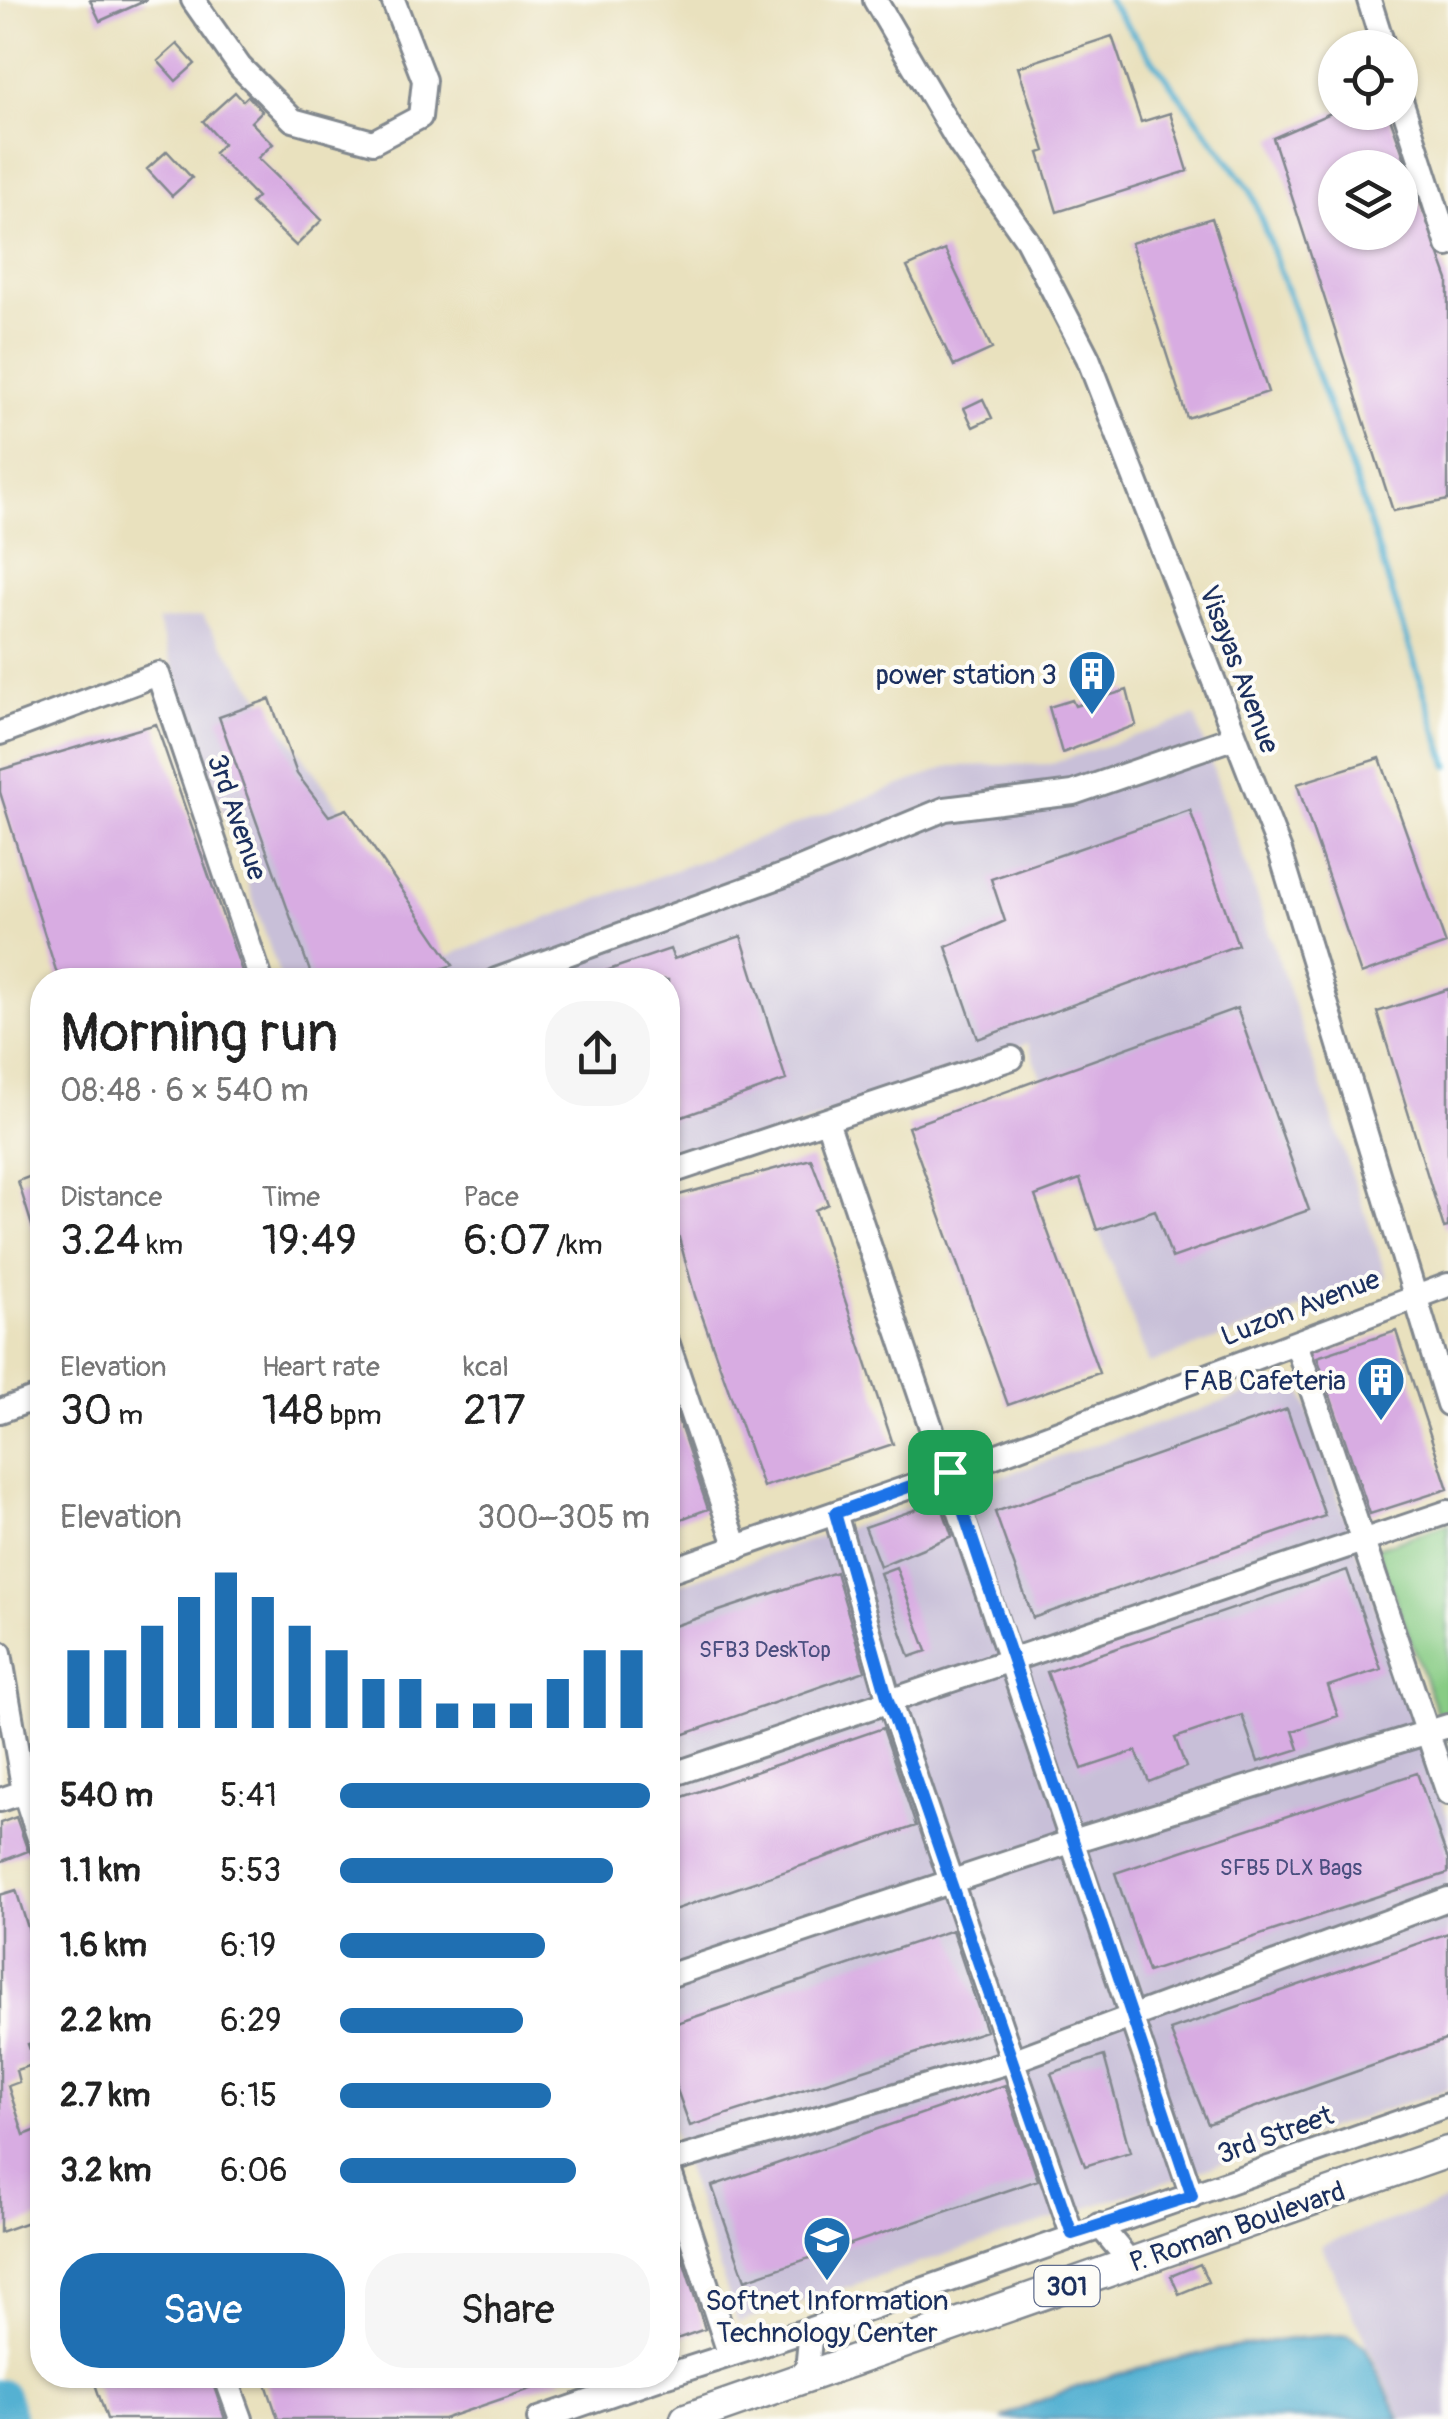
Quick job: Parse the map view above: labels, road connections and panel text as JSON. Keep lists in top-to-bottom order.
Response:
{
  "streets": {
    "main road": ["P. Roman Boulevard", "301"],
    "street": [
      "Visayas Avenue",
      "3rd Avenue",
      "Luzon Avenue",
      "3rd Street"
    ]
  },
  "crossings": [
    ["Visayas Avenue", "Luzon Avenue"]
  ],
  "places": {
    "building": ["power station 3", "FAB Cafeteria"],
    "school or university": ["Softnet Information Technology Center"]
  },
  "house_numbers": ["SFB3 DeskTop", "SFB5 DLX Bags"],
  "page": {
    "heading": ["Morning run", "08:48 · 6 × 540 m"],
    "stats": [
      ["Distance", "3.24 km"],
      ["Time", "19:49"],
      ["Pace", "6:07 /km"],
      ["Elevation", "30 m"],
      ["Heart rate", "148 bpm"],
      ["kcal", "217"]
    ],
    "chart": ["Elevation", "300–305 m"],
    "list": [
      {
        "name": "540 m",
        "note": "5:41"
      },
      {
        "name": "1.1 km",
        "note": "5:53"
      },
      {
        "name": "1.6 km",
        "note": "6:19"
      },
      {
        "name": "2.2 km",
        "note": "6:29"
      },
      {
        "name": "2.7 km",
        "note": "6:15"
      },
      {
        "name": "3.2 km",
        "note": "6:06"
      }
    ],
    "buttons": ["Save", "Share"]
  }
}
